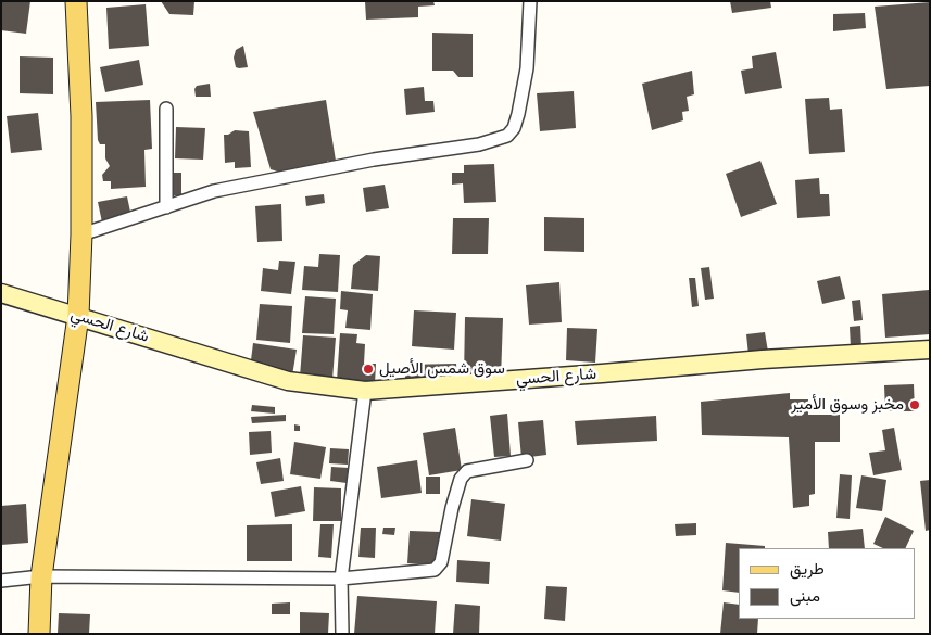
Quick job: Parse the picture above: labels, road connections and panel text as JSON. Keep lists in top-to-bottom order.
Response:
{
  "streets": {
    "street": ["شارع الحسي"]
  },
  "places": ["سوق شمس الأصيل", "مخبز وسوق الأمير"],
  "legend": ["طريق", "مبنى"]
}
